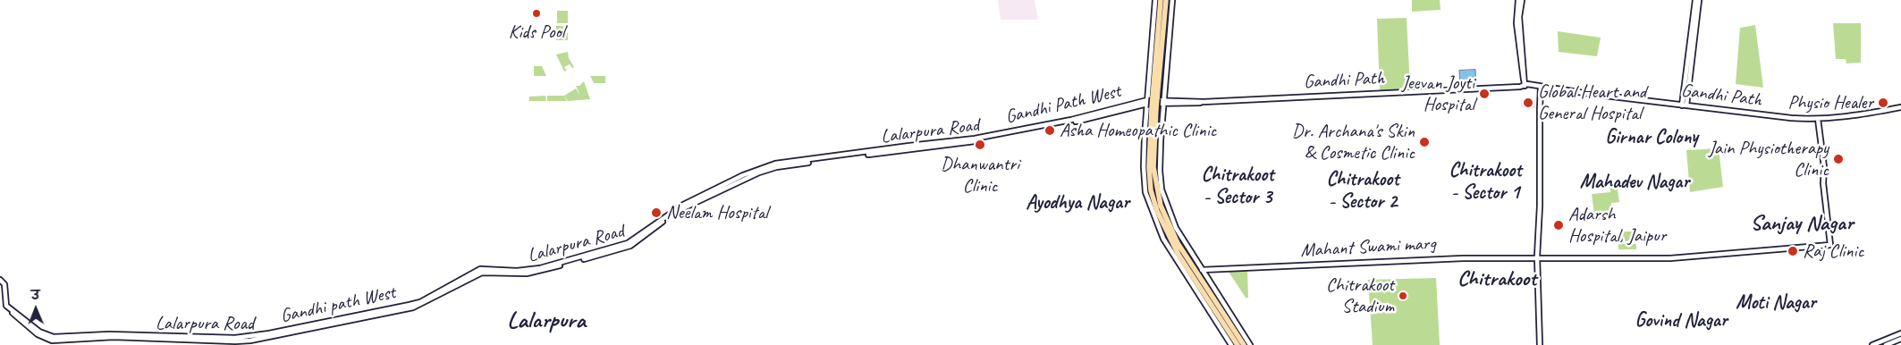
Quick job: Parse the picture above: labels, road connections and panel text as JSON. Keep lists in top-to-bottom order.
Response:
{
  "streets": {
    "street": [
      "Gandhi Path",
      "Gandhi Path West",
      "Lalarpura Road",
      "Mahant Swami marg",
      "Gandhi path West"
    ]
  },
  "crossings": [
    ["Gandhi Path", "Gandhi Path West"],
    ["Gandhi Path", "Lalarpura Road"],
    ["Gandhi Path West", "Lalarpura Road"],
    ["Gandhi Path West", "Gandhi path West"],
    ["Lalarpura Road", "Gandhi path West"]
  ],
  "districts": [
    "Girnar Colony",
    "Chitrakoot - Sector 1",
    "Chitrakoot - Sector 3",
    "Chitrakoot - Sector 2",
    "Mahadev Nagar",
    "Ayodhya Nagar",
    "Sanjay Nagar",
    "Chitrakoot",
    "Moti Nagar",
    "Lalarpura",
    "Govind Nagar"
  ],
  "places": [
    "Kids Pool",
    "Jeevan Joyti Hospital",
    "Global Heart and General Hospital",
    "Physio Healer",
    "Asha Homeopathic Clinic",
    "Dr. Archana's Skin & Cosmetic Clinic",
    "Dhanwantri Clinic",
    "Jain Physiotherapy Clinic",
    "Neelam Hospital",
    "Adarsh Hospital, Jaipur",
    "Raj Clinic",
    "Chitrakoot Stadium"
  ],
  "north": "top"
}
